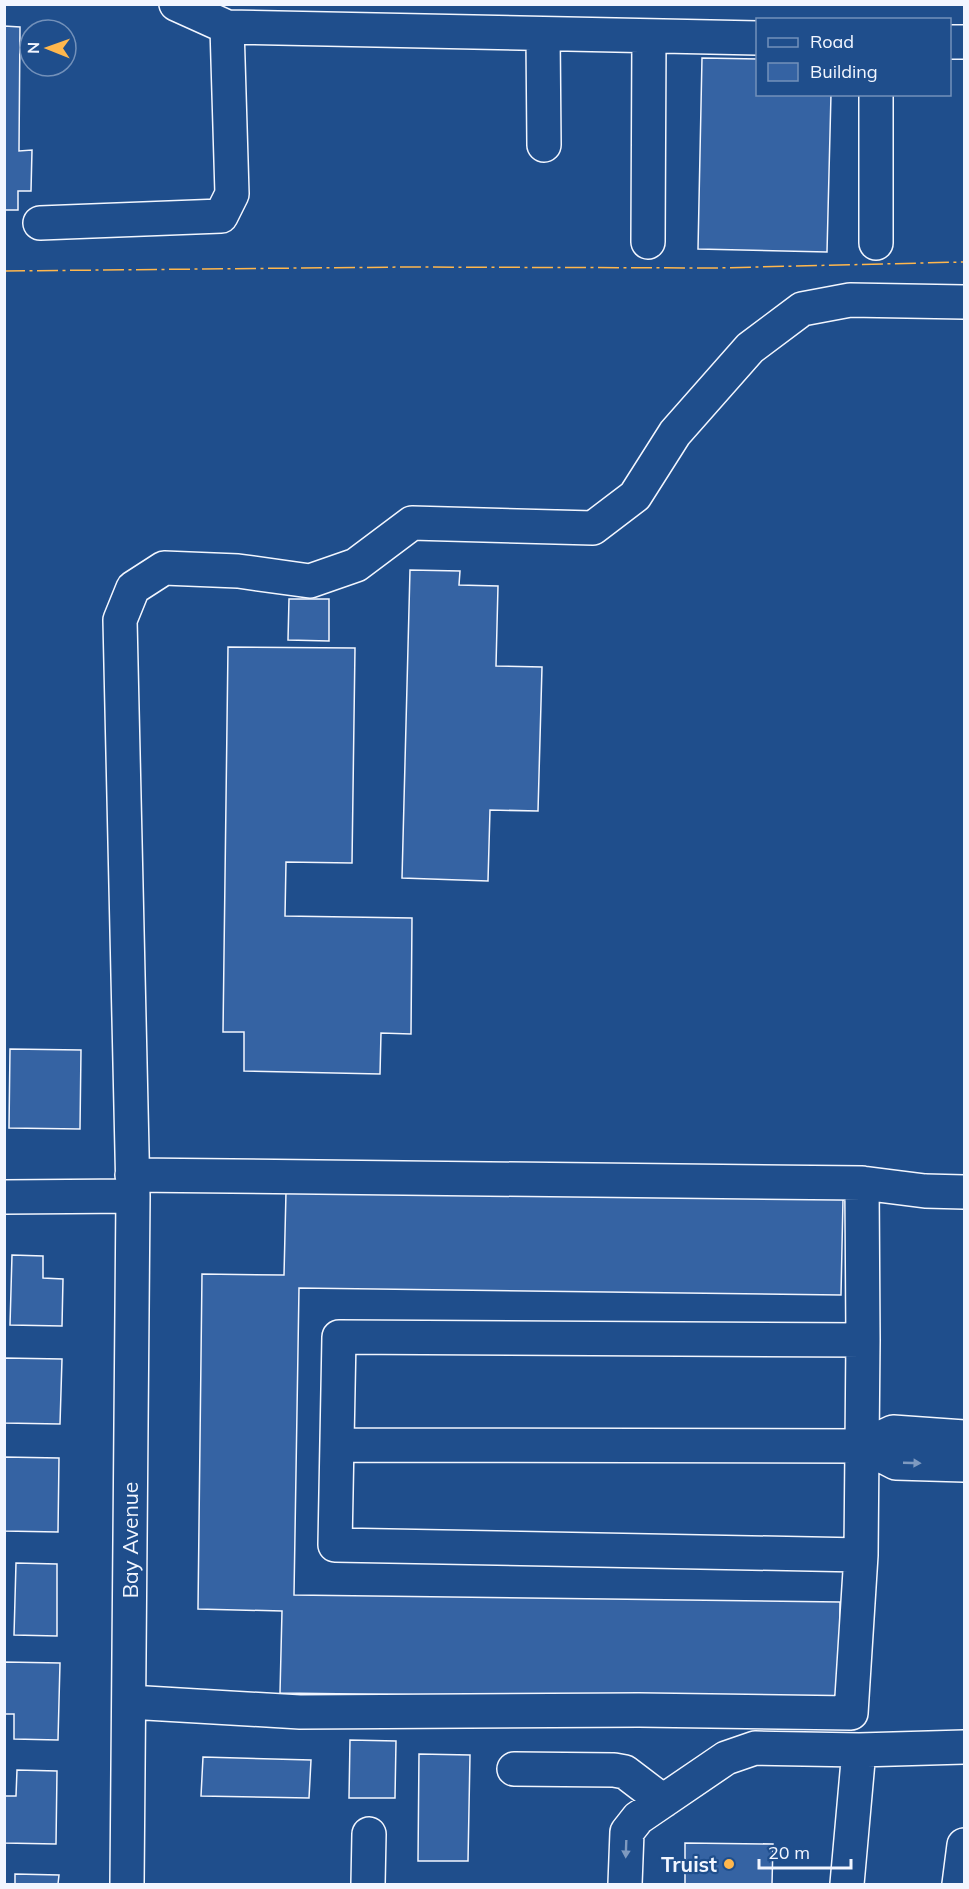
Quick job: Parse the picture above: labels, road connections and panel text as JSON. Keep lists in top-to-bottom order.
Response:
{
  "streets": {
    "street": ["Bay Avenue"]
  },
  "places": ["Truist"],
  "legend": ["Road", "Building"],
  "scale_bar": "20 m",
  "north": "left"
}
